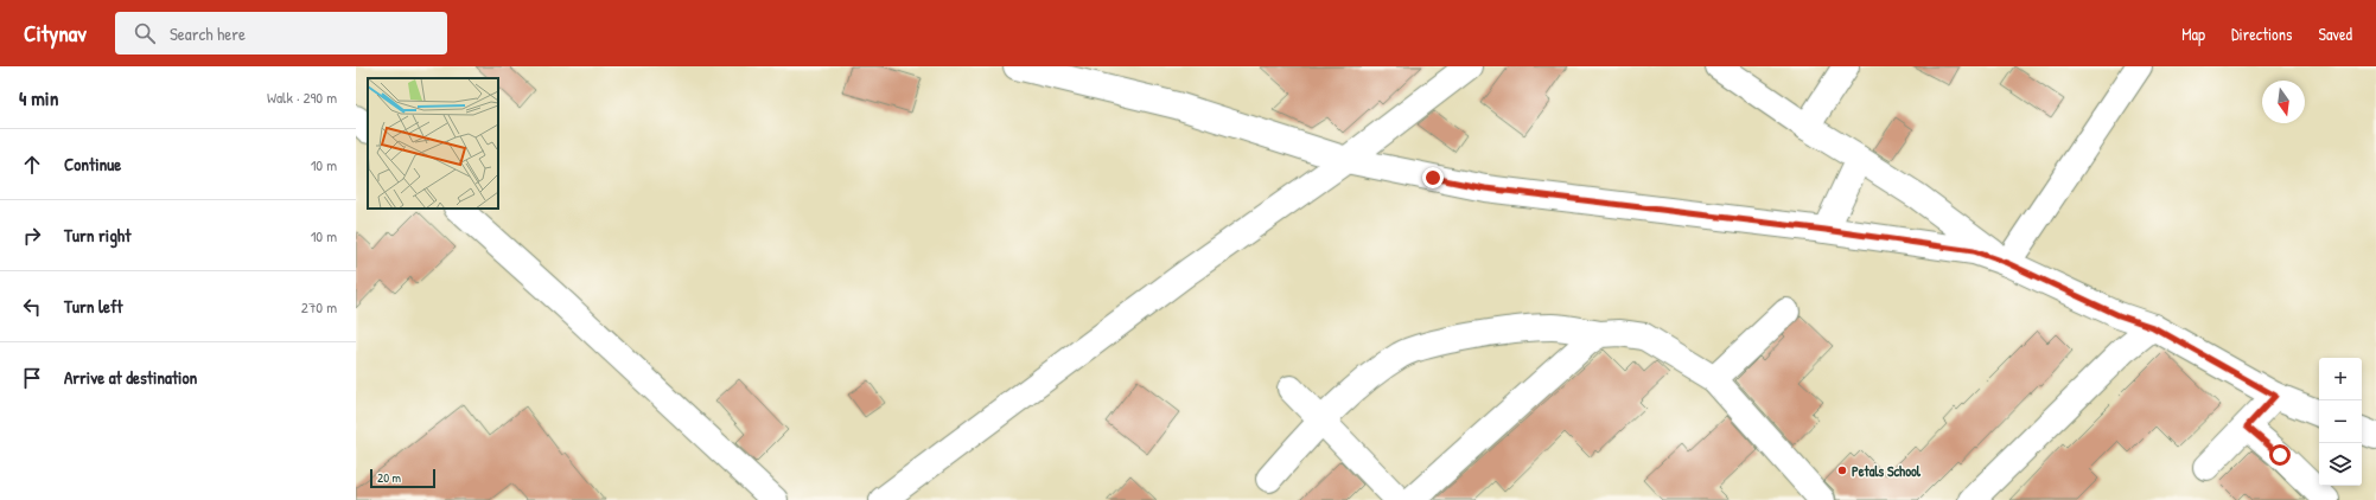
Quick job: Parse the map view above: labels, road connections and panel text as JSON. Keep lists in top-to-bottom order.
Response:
{
  "places": ["Petals School"],
  "scale_bar": "20 m",
  "north": "bottom",
  "page": {
    "header": "Citynav",
    "search": "Search here",
    "nav": ["Map", "Directions", "Saved"],
    "heading": ["4 min", "Walk · 290 m"],
    "list": [
      ["Continue", "10 m"],
      ["Turn right", "10 m"],
      ["Turn left", "270 m"],
      "Arrive at destination"
    ],
    "map_buttons": ["+", "−"],
    "scale": "20 m"
  }
}
